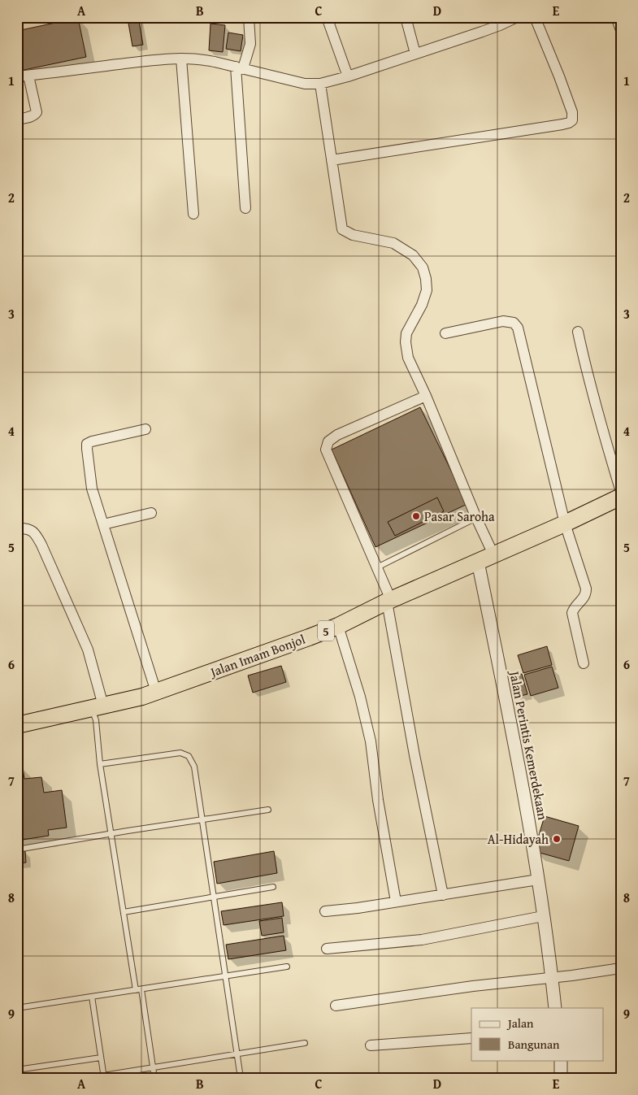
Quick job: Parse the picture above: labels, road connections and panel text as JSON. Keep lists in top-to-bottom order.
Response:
{
  "streets": {
    "highway": ["5", "Jalan Imam Bonjol"],
    "street": ["Jalan Perintis Kemerdekaan"]
  },
  "crossings": [
    ["Jalan Imam Bonjol", "Jalan Perintis Kemerdekaan"]
  ],
  "places": ["Pasar Saroha", "Al-Hidayah"],
  "legend": ["Jalan", "Bangunan"],
  "grid": {
    "columns": [
      "A",
      "B",
      "C",
      "D",
      "E"
    ],
    "rows": [
      "1",
      "2",
      "3",
      "4",
      "5",
      "6",
      "7",
      "8",
      "9"
    ]
  }
}
